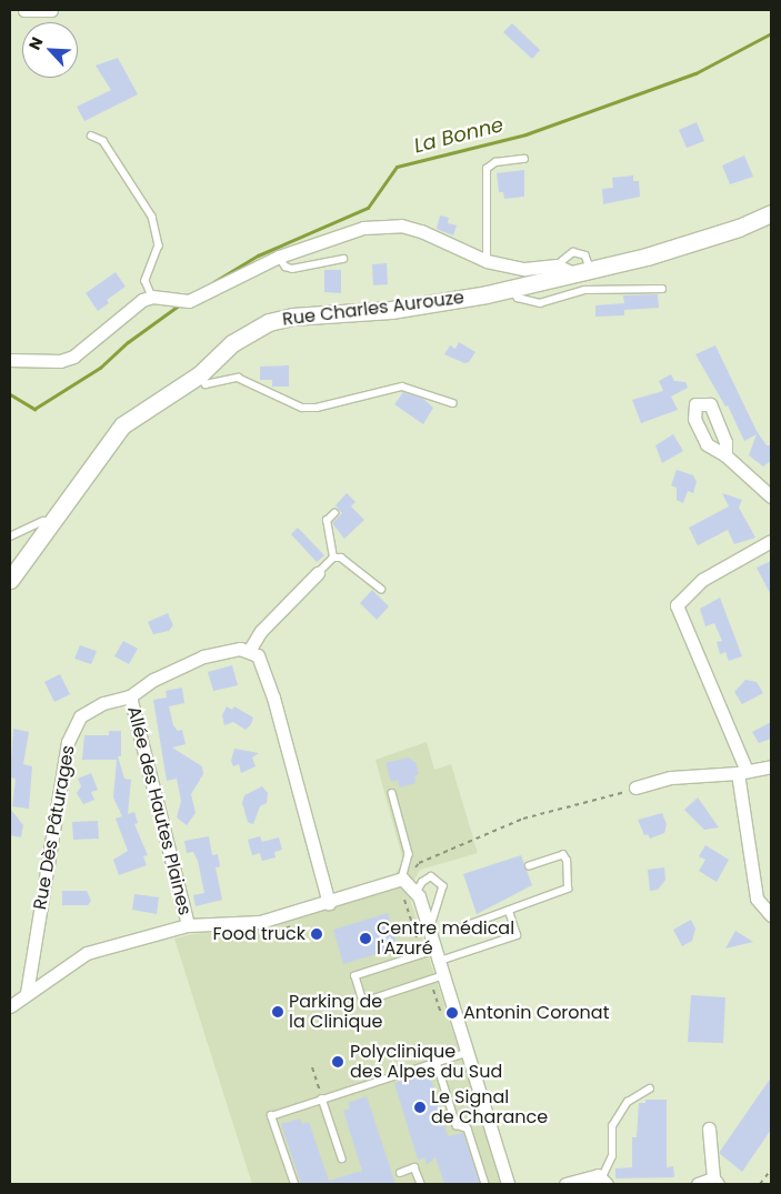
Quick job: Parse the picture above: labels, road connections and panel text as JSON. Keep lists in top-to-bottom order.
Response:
{
  "streets": {
    "street": ["Rue Charles Aurouze", "Allée des Hautes Plaines", "Rue Dès Pâturages"]
  },
  "crossings": [
    ["Allée des Hautes Plaines", "Rue Dès Pâturages"]
  ],
  "water": ["La Bonne"],
  "places": [
    "Food truck",
    "Centre médical l'Azuré",
    "Parking de la Clinique",
    "Antonin Coronat",
    "Polyclinique des Alpes du Sud",
    "Le Signal de Charance"
  ],
  "north": "top left"
}
